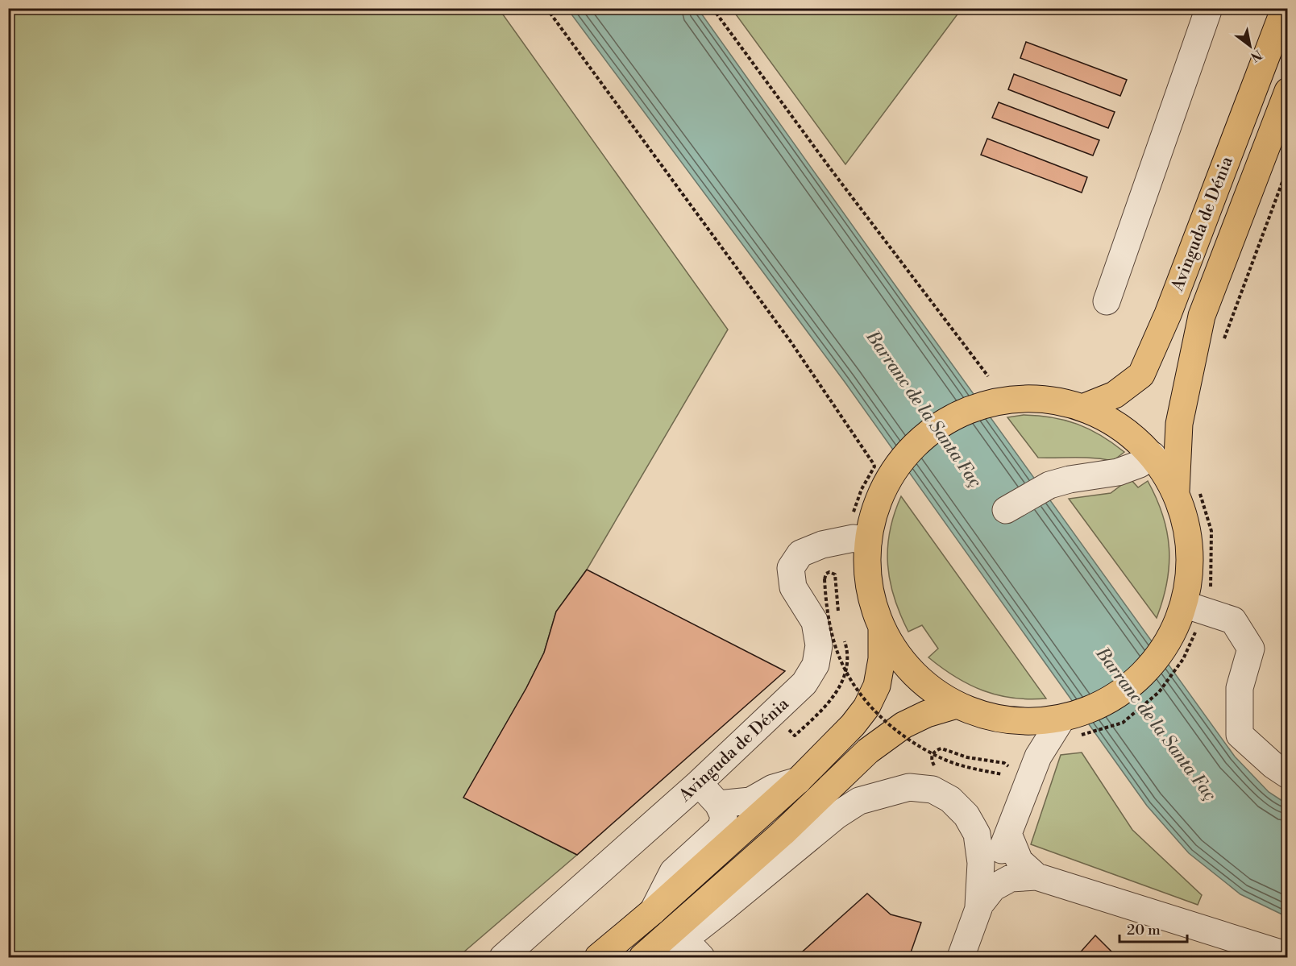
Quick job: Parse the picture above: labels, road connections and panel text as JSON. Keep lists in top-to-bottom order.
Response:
{
  "streets": {
    "main road": ["Avinguda de Dénia"]
  },
  "water": ["Barranc de la Santa Faç"],
  "scale_bar": "20 m",
  "north": "bottom right"
}
